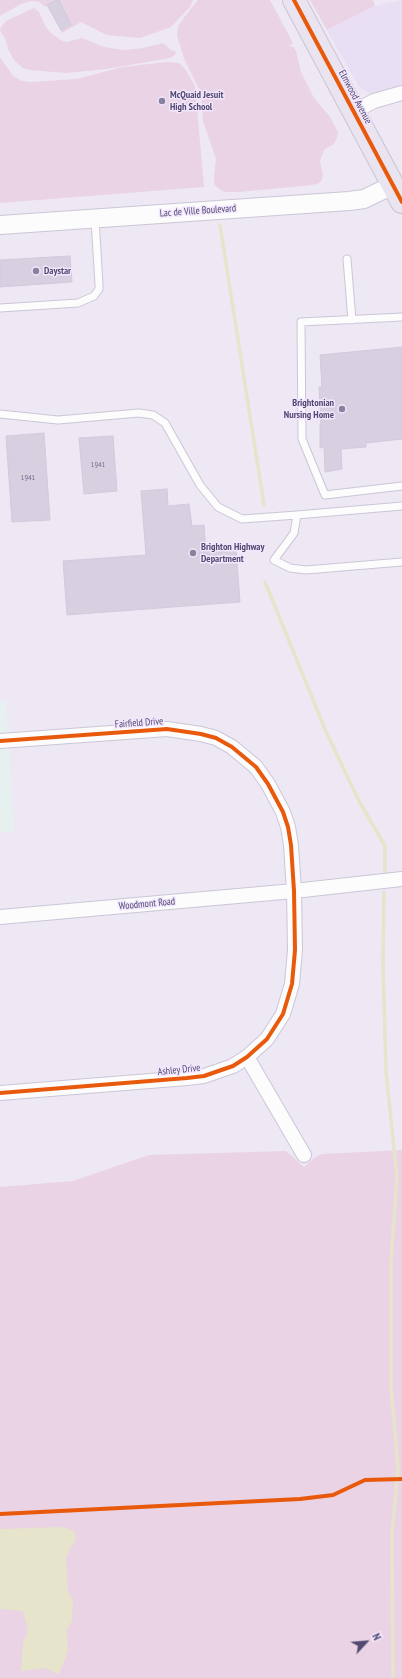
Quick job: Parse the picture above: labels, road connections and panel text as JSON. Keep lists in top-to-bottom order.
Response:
{
  "streets": {
    "main road": ["Elmwood Avenue"],
    "street": [
      "Lac de Ville Boulevard",
      "Fairfield Drive",
      "Woodmont Road",
      "Ashley Drive"
    ]
  },
  "crossings": [
    ["Elmwood Avenue", "Lac de Ville Boulevard"],
    ["Fairfield Drive", "Woodmont Road"],
    ["Fairfield Drive", "Ashley Drive"],
    ["Woodmont Road", "Ashley Drive"]
  ],
  "places": [
    "McQuaid Jesuit High School",
    "Daystar",
    "Brightonian Nursing Home",
    "Brighton Highway Department"
  ],
  "house_numbers": ["1941", "1941"],
  "north": "top right"
}
